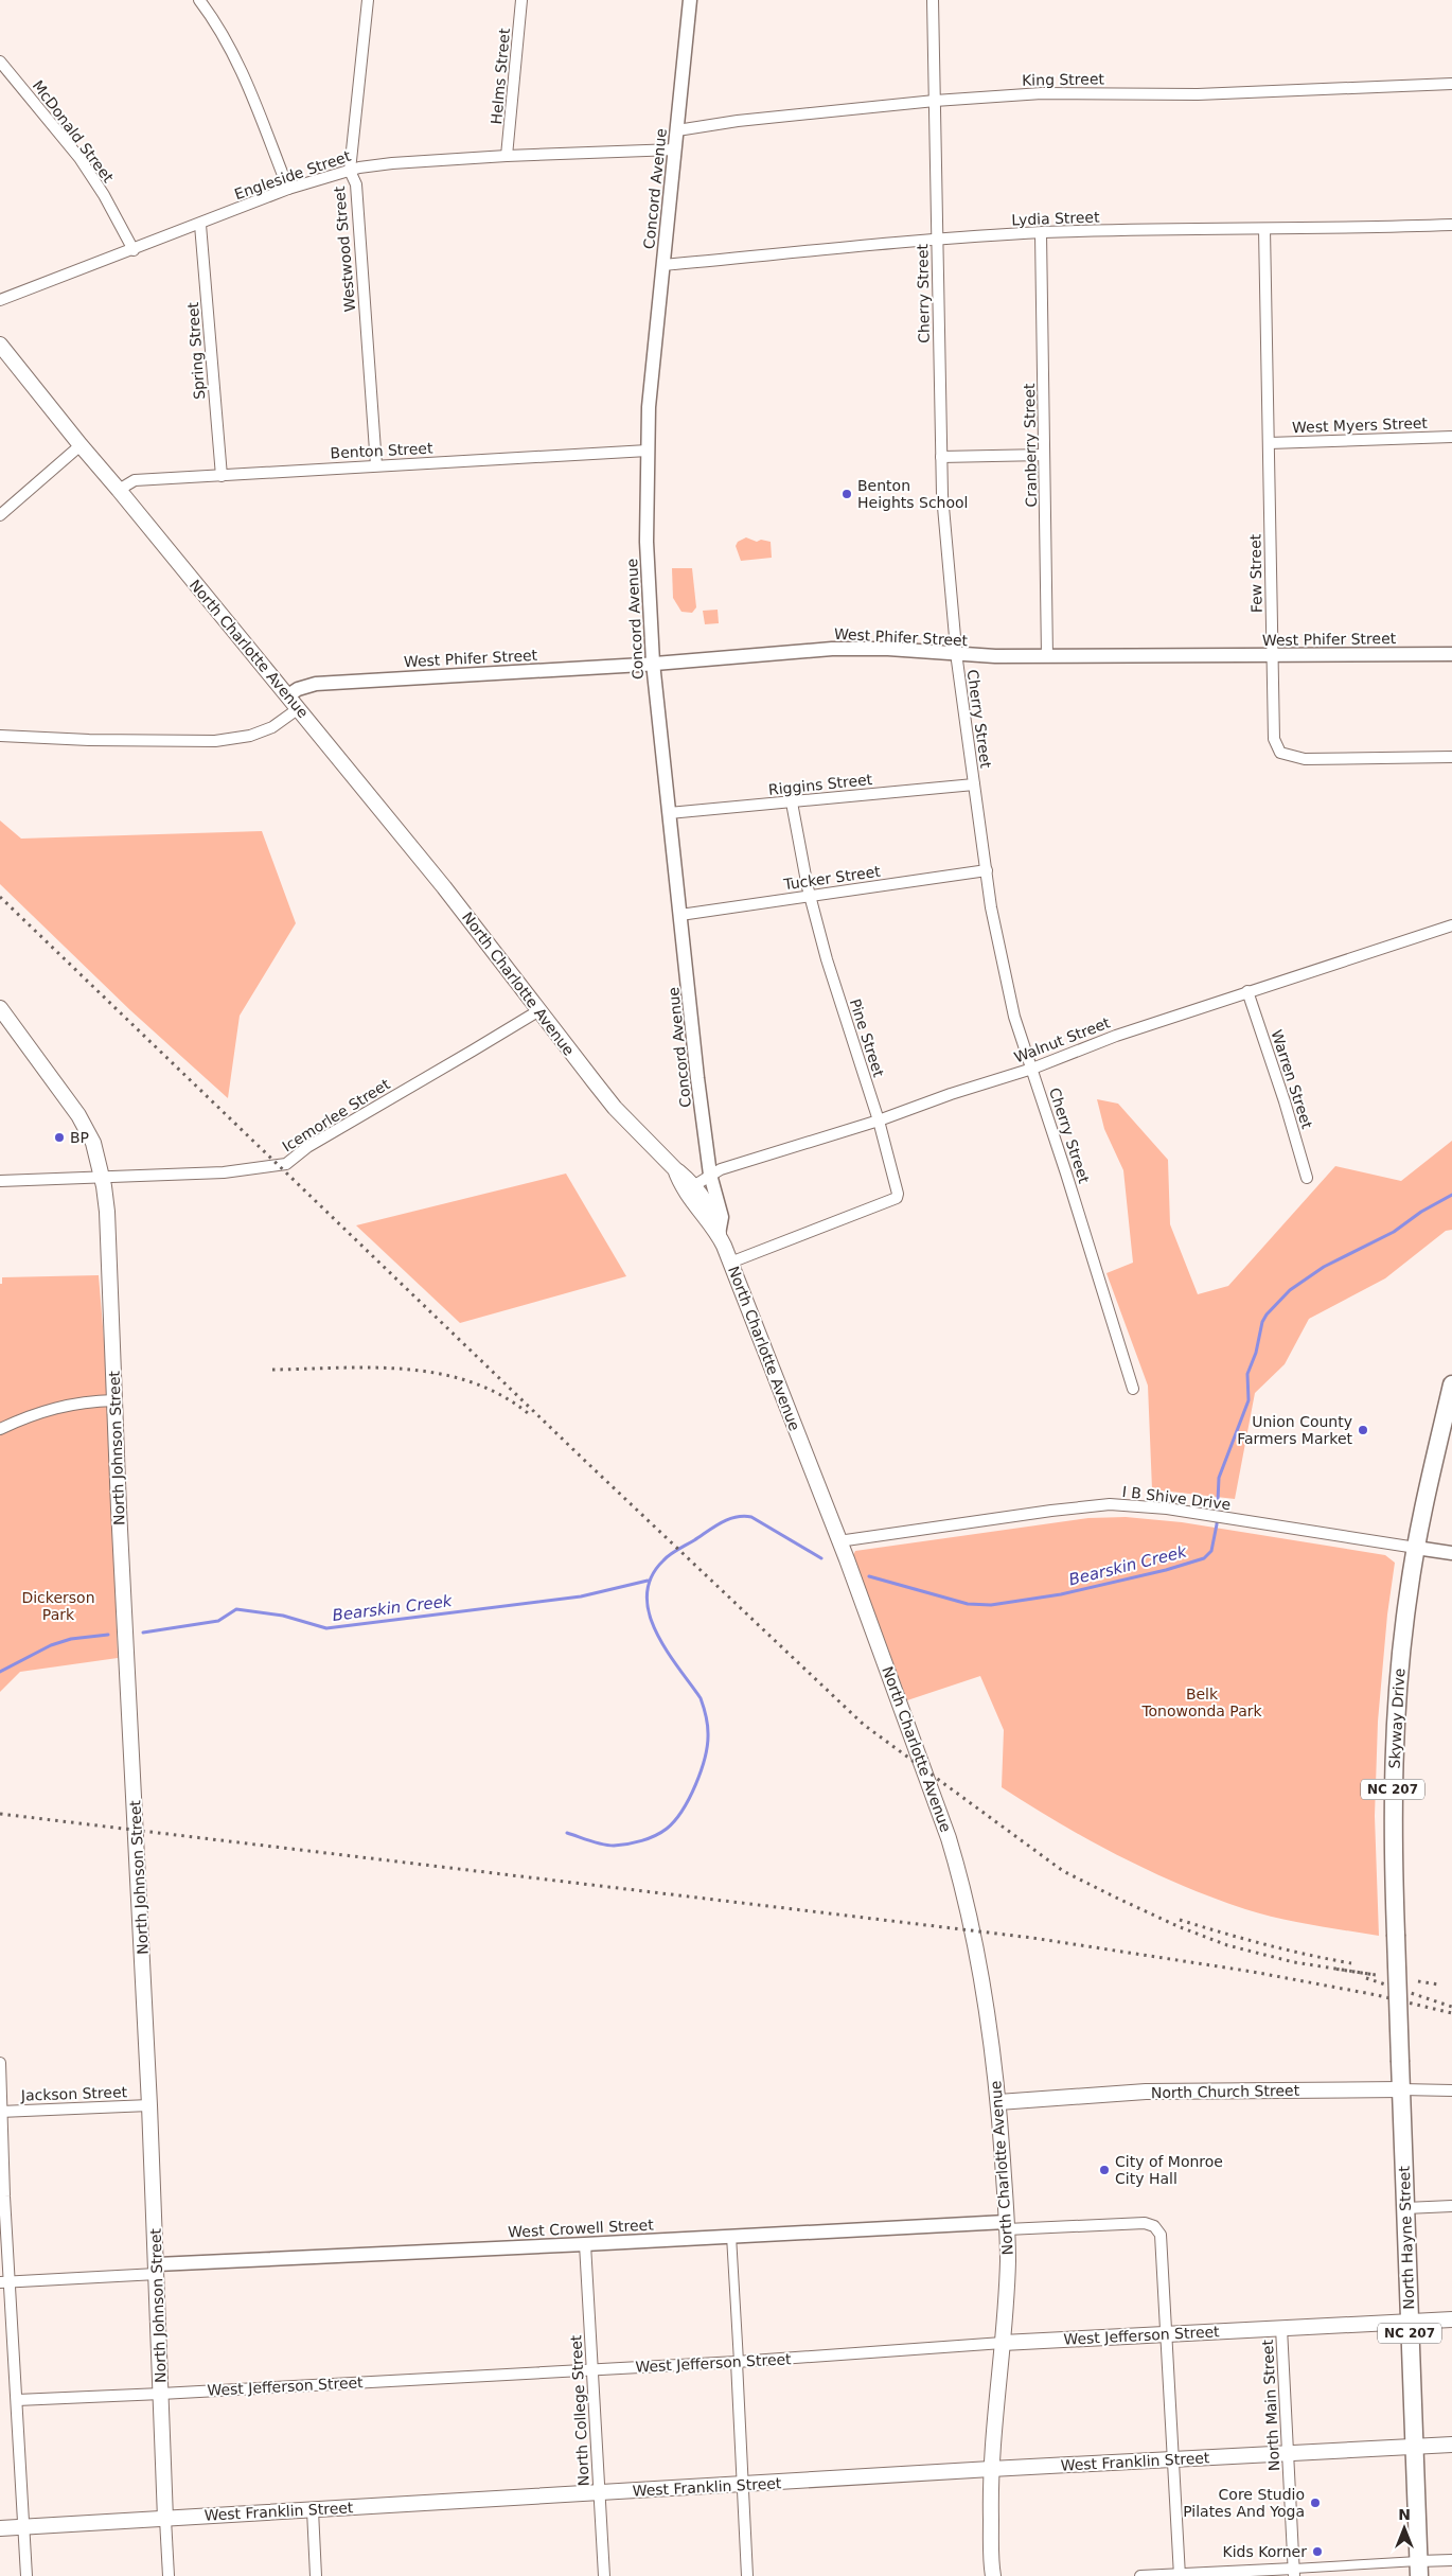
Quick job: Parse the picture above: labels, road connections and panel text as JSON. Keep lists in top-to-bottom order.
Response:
{
  "streets": {
    "main road": [
      "North Charlotte Avenue",
      "North Johnson Street",
      "Skyway Drive",
      "NC 207",
      "North Church Street",
      "North Hayne Street",
      "West Jefferson Street",
      "West Franklin Street"
    ],
    "street": [
      "Helms Street",
      "King Street",
      "McDonald Street",
      "Engleside Street",
      "Concord Avenue",
      "Lydia Street",
      "Westwood Street",
      "Cherry Street",
      "Spring Street",
      "West Myers Street",
      "Cranberry Street",
      "Benton Street",
      "Few Street",
      "West Phifer Street",
      "Riggins Street",
      "Tucker Street",
      "Pine Street",
      "Walnut Street",
      "Warren Street",
      "Icemorlee Street",
      "I B Shive Drive",
      "Jackson Street",
      "West Crowell Street",
      "North Main Street",
      "North College Street"
    ]
  },
  "crossings": [
    ["Helms Street", "Engleside Street"],
    ["King Street", "Concord Avenue"],
    ["King Street", "Cherry Street"],
    ["McDonald Street", "Engleside Street"],
    ["Engleside Street", "Concord Avenue"],
    ["Engleside Street", "Westwood Street"],
    ["Engleside Street", "Spring Street"],
    ["Concord Avenue", "Lydia Street"],
    ["Concord Avenue", "Benton Street"],
    ["Concord Avenue", "West Phifer Street"],
    ["Concord Avenue", "North Charlotte Avenue"],
    ["Concord Avenue", "Riggins Street"],
    ["Concord Avenue", "Tucker Street"],
    ["Concord Avenue", "Walnut Street"],
    ["Lydia Street", "Cherry Street"],
    ["Lydia Street", "Cranberry Street"],
    ["Lydia Street", "Few Street"],
    ["Westwood Street", "Benton Street"],
    ["Cherry Street", "West Phifer Street"],
    ["Cherry Street", "Riggins Street"],
    ["Cherry Street", "Tucker Street"],
    ["Cherry Street", "Walnut Street"],
    ["Spring Street", "Benton Street"],
    ["West Myers Street", "Few Street"],
    ["Cranberry Street", "West Phifer Street"],
    ["Benton Street", "North Charlotte Avenue"],
    ["Few Street", "West Phifer Street"],
    ["West Phifer Street", "North Charlotte Avenue"],
    ["North Charlotte Avenue", "Pine Street"],
    ["North Charlotte Avenue", "Walnut Street"],
    ["North Charlotte Avenue", "Icemorlee Street"],
    ["North Charlotte Avenue", "I B Shive Drive"],
    ["North Charlotte Avenue", "North Church Street"],
    ["North Charlotte Avenue", "West Crowell Street"],
    ["North Charlotte Avenue", "West Jefferson Street"],
    ["North Charlotte Avenue", "West Franklin Street"],
    ["Riggins Street", "Pine Street"],
    ["Tucker Street", "Pine Street"],
    ["Pine Street", "Walnut Street"],
    ["Walnut Street", "Warren Street"],
    ["Icemorlee Street", "North Johnson Street"],
    ["North Johnson Street", "Jackson Street"],
    ["North Johnson Street", "West Crowell Street"],
    ["North Johnson Street", "West Jefferson Street"],
    ["North Johnson Street", "West Franklin Street"],
    ["I B Shive Drive", "Skyway Drive"],
    ["Skyway Drive", "North Church Street"],
    ["Skyway Drive", "North Hayne Street"],
    ["North Church Street", "North Hayne Street"],
    ["West Crowell Street", "West Jefferson Street"],
    ["West Crowell Street", "North College Street"],
    ["North Hayne Street", "West Jefferson Street"],
    ["North Hayne Street", "West Franklin Street"],
    ["West Jefferson Street", "North Main Street"],
    ["West Jefferson Street", "North College Street"],
    ["North Main Street", "West Franklin Street"],
    ["North College Street", "West Franklin Street"]
  ],
  "water": ["Bearskin Creek"],
  "parks": ["Dickerson Park", "Belk Tonowonda Park"],
  "places": [
    "Benton Heights School",
    "BP",
    "Union County Farmers Market",
    "City of Monroe City Hall",
    "Core Studio Pilates And Yoga",
    "Kids Korner"
  ],
  "north": "top"
}
